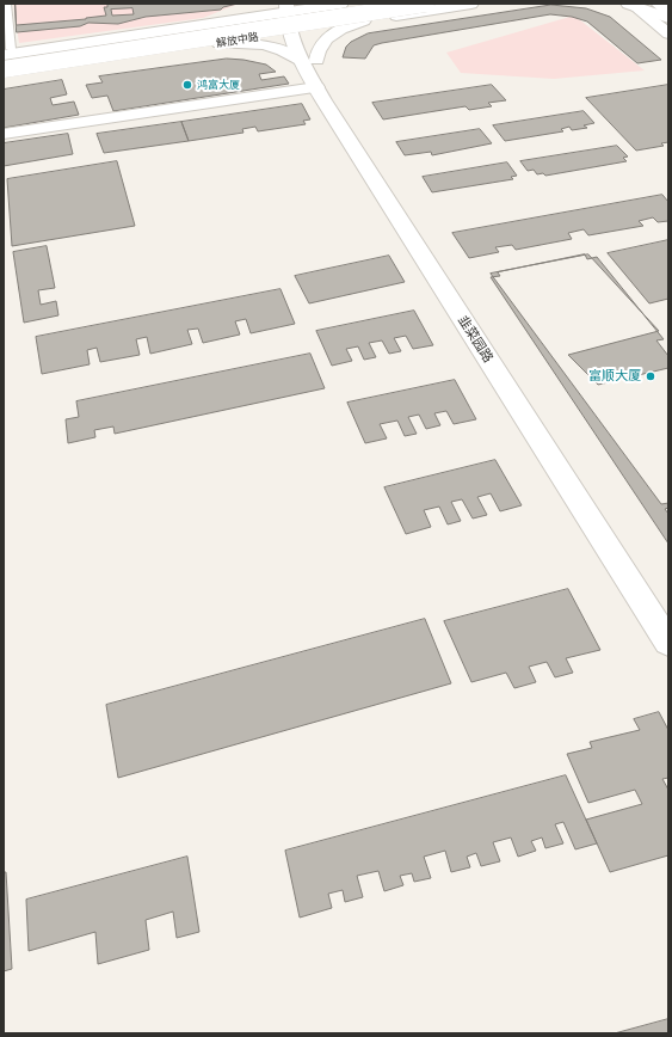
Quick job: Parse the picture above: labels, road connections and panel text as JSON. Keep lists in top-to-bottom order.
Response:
{
  "streets": {
    "street": ["解放中路", "韭菜园路"]
  },
  "crossings": [
    ["解放中路", "韭菜园路"]
  ],
  "places": ["鸿富大厦", "富顺大厦"]
}
